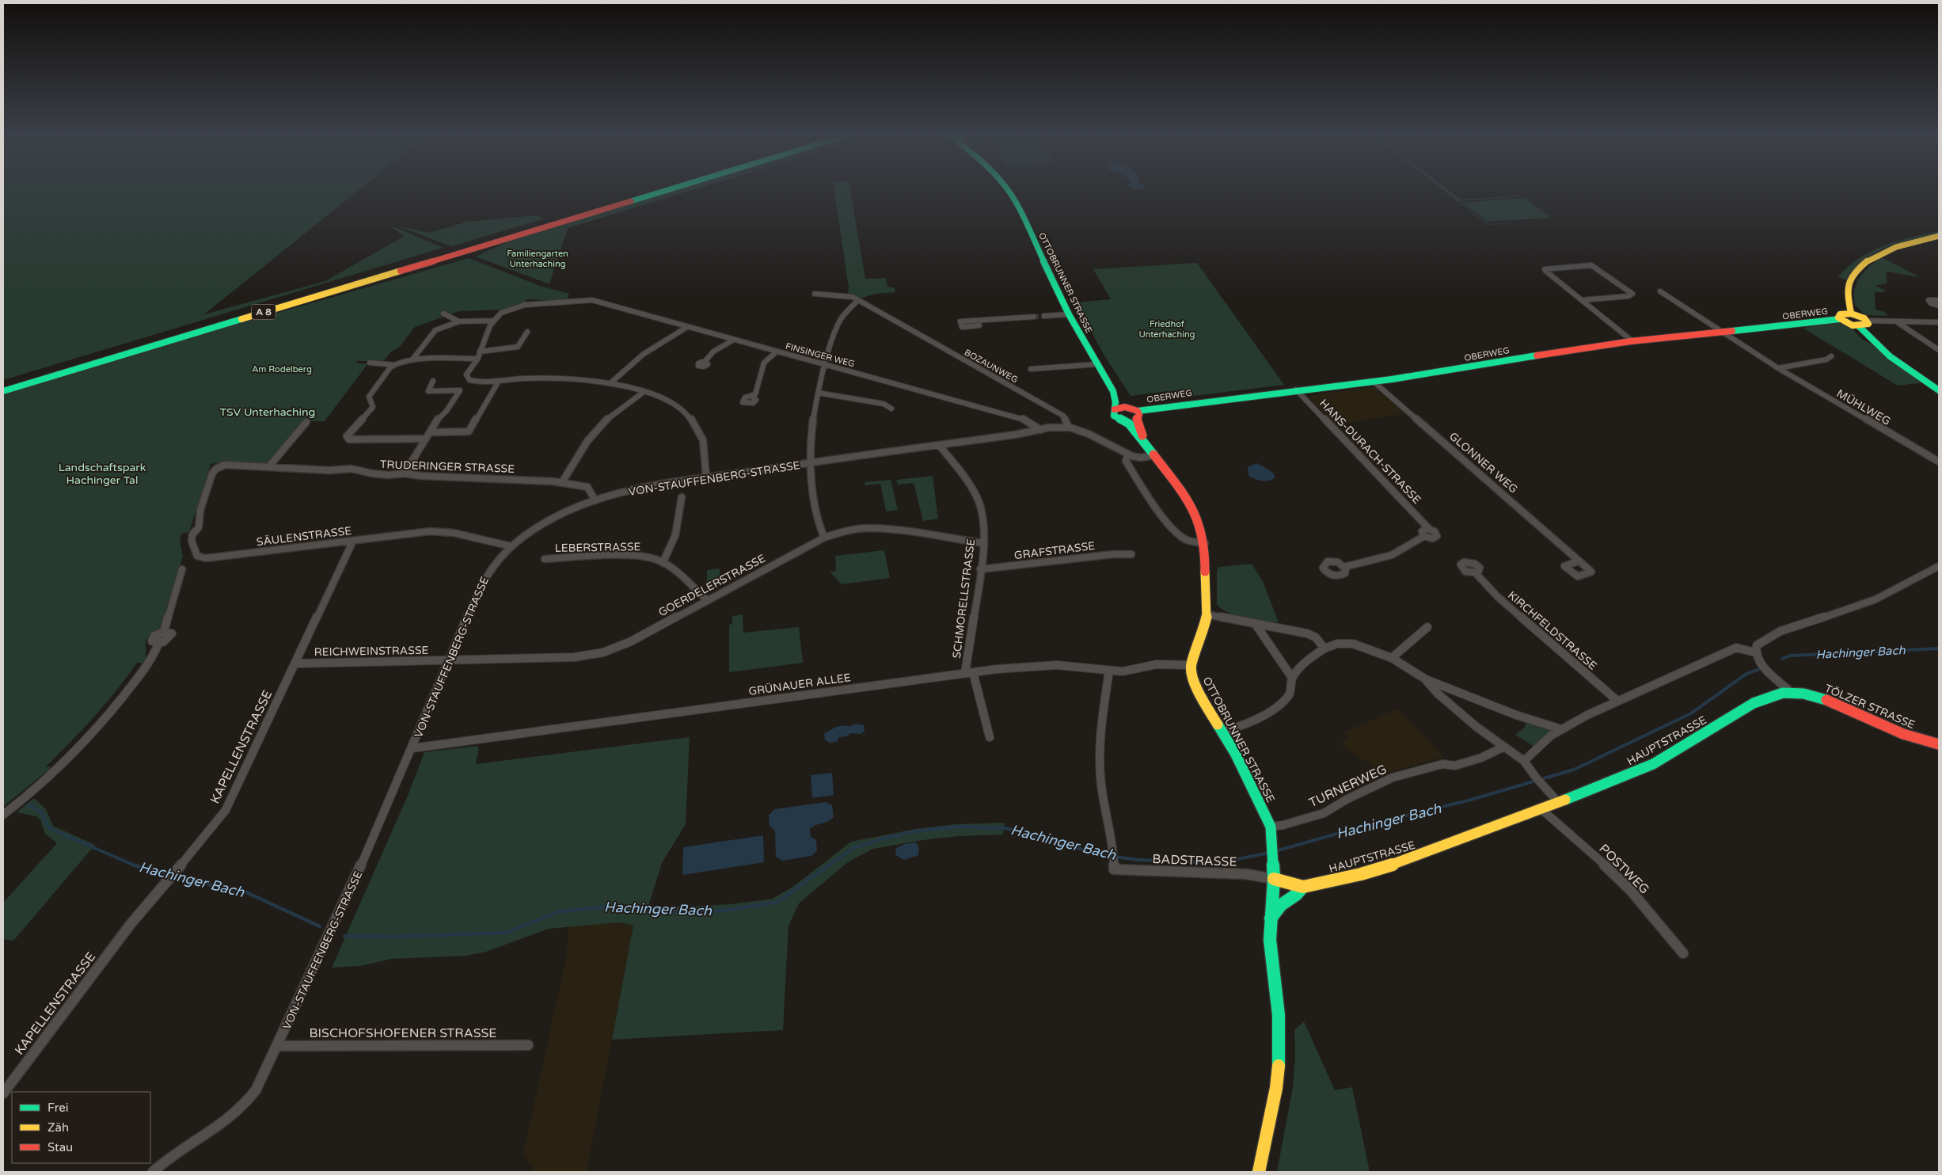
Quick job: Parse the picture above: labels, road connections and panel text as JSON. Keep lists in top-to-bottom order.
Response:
{
  "streets": {
    "main road": [
      "OTTOBRUNNER STRASSE",
      "A 8",
      "OBERWEG",
      "TÖLZER STRASSE",
      "HAUPTSTRASSE"
    ],
    "street": [
      "FINSINGER WEG",
      "BOZAUNWEG",
      "MÜHLWEG",
      "HANS-DURACH-STRASSE",
      "GLONNER WEG",
      "TRUDERINGER STRASSE",
      "VON-STAUFFENBERG-STRASSE",
      "SÄULENSTRASSE",
      "LEBERSTRASSE",
      "GRAFSTRASSE",
      "GOERDELERSTRASSE",
      "SCHMORELLSTRASSE",
      "KIRCHFELDSTRASSE",
      "REICHWEINSTRASSE",
      "GRÜNAUER ALLEE",
      "KAPELLENSTRASSE",
      "TURNERWEG",
      "BADSTRASSE",
      "POSTWEG",
      "BISCHOFSHOFENER STRASSE"
    ]
  },
  "crossings": [
    ["OTTOBRUNNER STRASSE", "OBERWEG"],
    ["OTTOBRUNNER STRASSE", "GRÜNAUER ALLEE"],
    ["OTTOBRUNNER STRASSE", "HAUPTSTRASSE"],
    ["OTTOBRUNNER STRASSE", "TURNERWEG"],
    ["OTTOBRUNNER STRASSE", "BADSTRASSE"],
    ["OBERWEG", "MÜHLWEG"],
    ["OBERWEG", "HANS-DURACH-STRASSE"],
    ["OBERWEG", "GLONNER WEG"],
    ["FINSINGER WEG", "VON-STAUFFENBERG-STRASSE"],
    ["BOZAUNWEG", "VON-STAUFFENBERG-STRASSE"],
    ["TRUDERINGER STRASSE", "VON-STAUFFENBERG-STRASSE"],
    ["TRUDERINGER STRASSE", "SÄULENSTRASSE"],
    ["VON-STAUFFENBERG-STRASSE", "SÄULENSTRASSE"],
    ["VON-STAUFFENBERG-STRASSE", "GOERDELERSTRASSE"],
    ["VON-STAUFFENBERG-STRASSE", "SCHMORELLSTRASSE"],
    ["VON-STAUFFENBERG-STRASSE", "REICHWEINSTRASSE"],
    ["VON-STAUFFENBERG-STRASSE", "GRÜNAUER ALLEE"],
    ["VON-STAUFFENBERG-STRASSE", "BISCHOFSHOFENER STRASSE"],
    ["SÄULENSTRASSE", "KAPELLENSTRASSE"],
    ["LEBERSTRASSE", "GOERDELERSTRASSE"],
    ["GRAFSTRASSE", "SCHMORELLSTRASSE"],
    ["GOERDELERSTRASSE", "SCHMORELLSTRASSE"],
    ["GOERDELERSTRASSE", "REICHWEINSTRASSE"],
    ["SCHMORELLSTRASSE", "GRÜNAUER ALLEE"],
    ["REICHWEINSTRASSE", "KAPELLENSTRASSE"],
    ["GRÜNAUER ALLEE", "BADSTRASSE"],
    ["TÖLZER STRASSE", "HAUPTSTRASSE"],
    ["HAUPTSTRASSE", "BADSTRASSE"],
    ["HAUPTSTRASSE", "POSTWEG"]
  ],
  "water": ["Hachinger Bach"],
  "parks": [
    "Familiengarten Unterhaching",
    "Friedhof Unterhaching",
    "Am Rodelberg",
    "TSV Unterhaching",
    "Landschaftspark Hachinger Tal"
  ],
  "legend": ["Frei", "Zäh", "Stau"]
}
